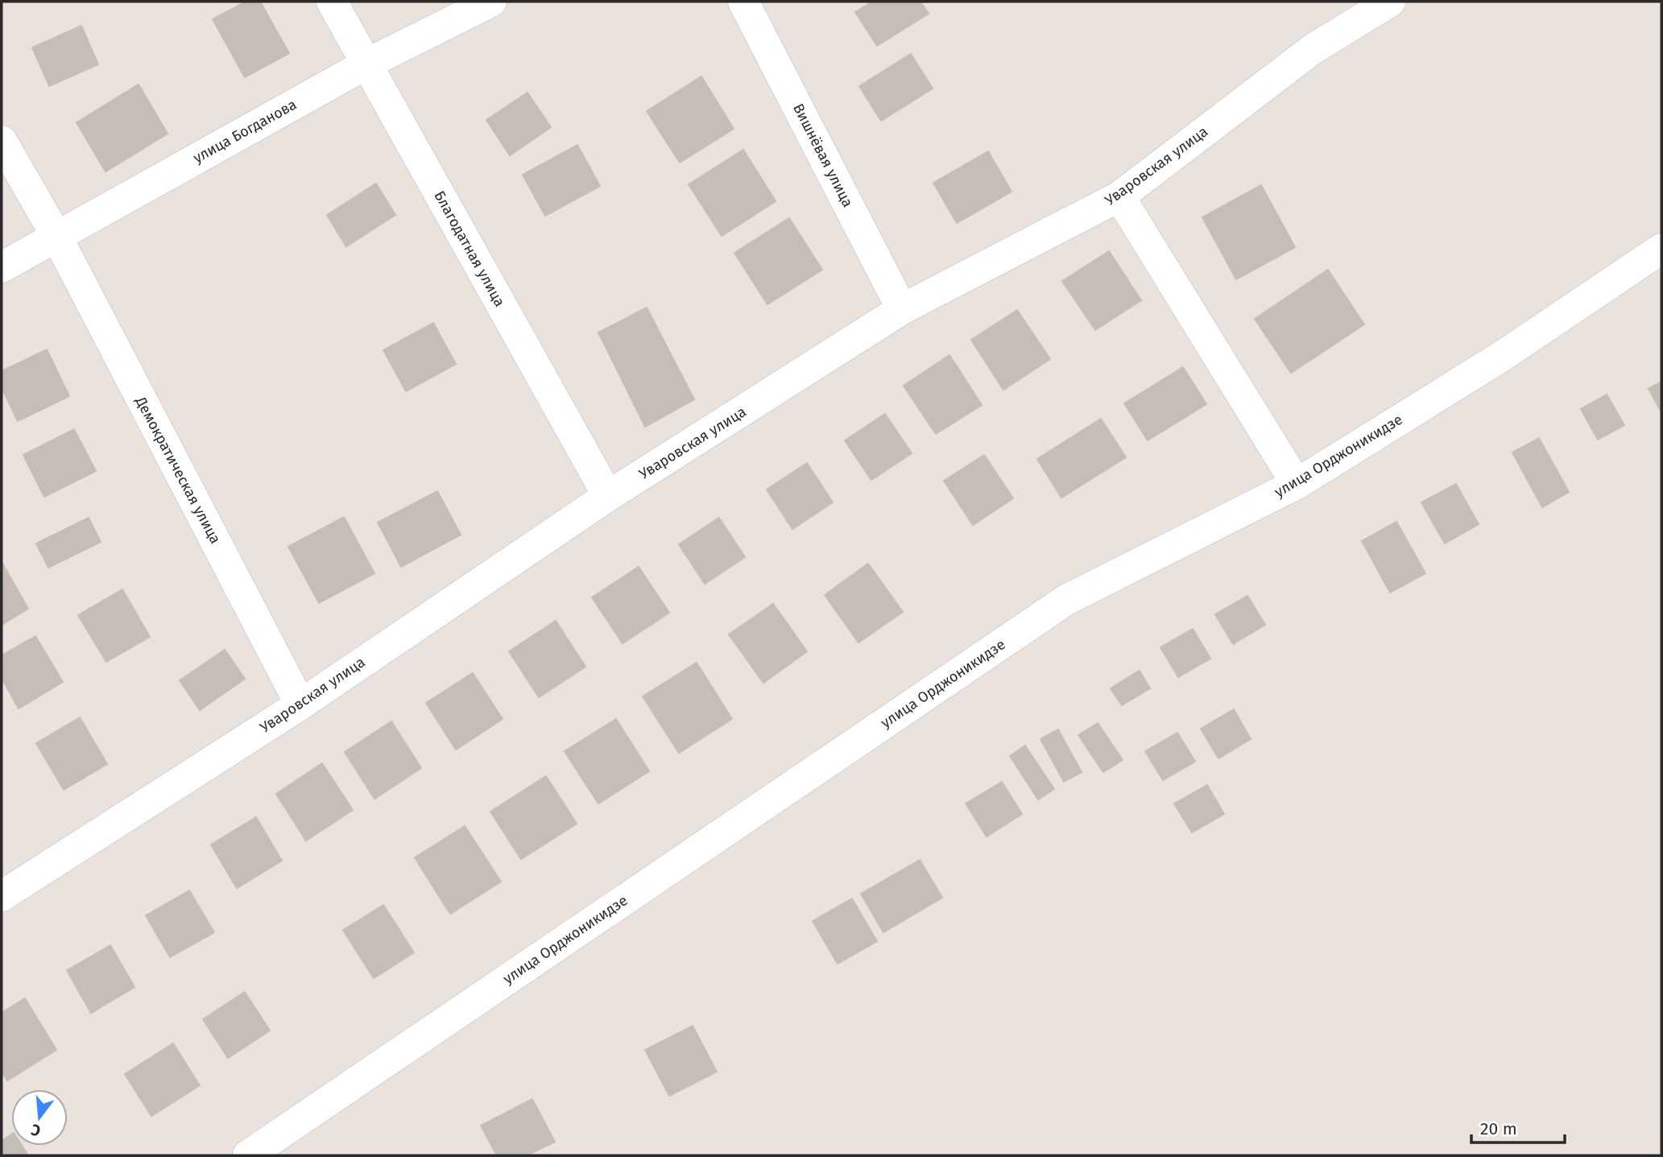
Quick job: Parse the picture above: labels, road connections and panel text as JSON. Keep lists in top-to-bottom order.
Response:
{
  "streets": {
    "street": [
      "улица Богданова",
      "Вишнёвая улица",
      "Уваровская улица",
      "Благодатная улица",
      "улица Орджоникидзе",
      "Демократическая улица"
    ]
  },
  "crossings": [
    ["улица Богданова", "Благодатная улица"],
    ["улица Богданова", "Демократическая улица"],
    ["Вишнёвая улица", "Уваровская улица"],
    ["Уваровская улица", "Благодатная улица"],
    ["Уваровская улица", "Демократическая улица"]
  ],
  "scale_bar": "20 m",
  "north": "bottom"
}
